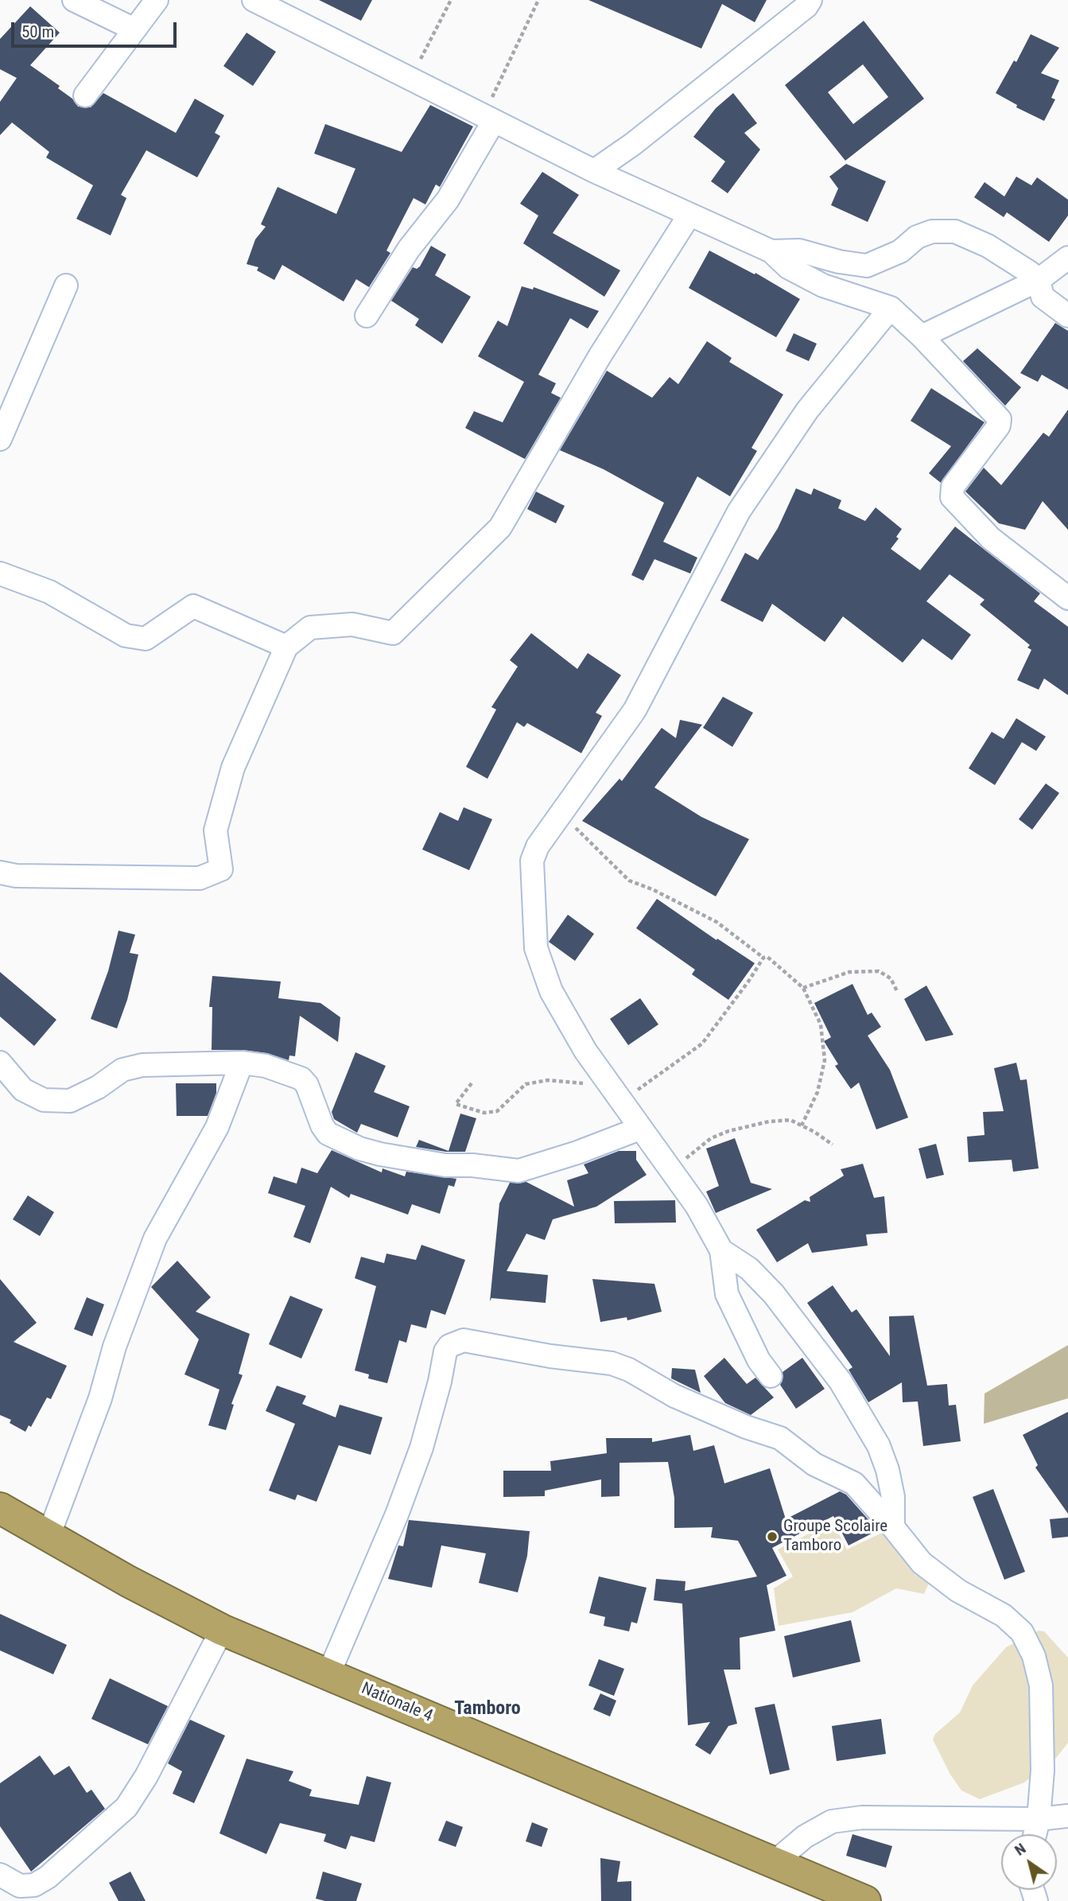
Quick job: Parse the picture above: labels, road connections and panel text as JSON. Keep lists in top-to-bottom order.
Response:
{
  "streets": {
    "highway": ["Nationale 4"]
  },
  "districts": ["Tamboro"],
  "places": ["Groupe Scolaire Tamboro"],
  "scale_bar": "50 m",
  "north": "top left"
}
